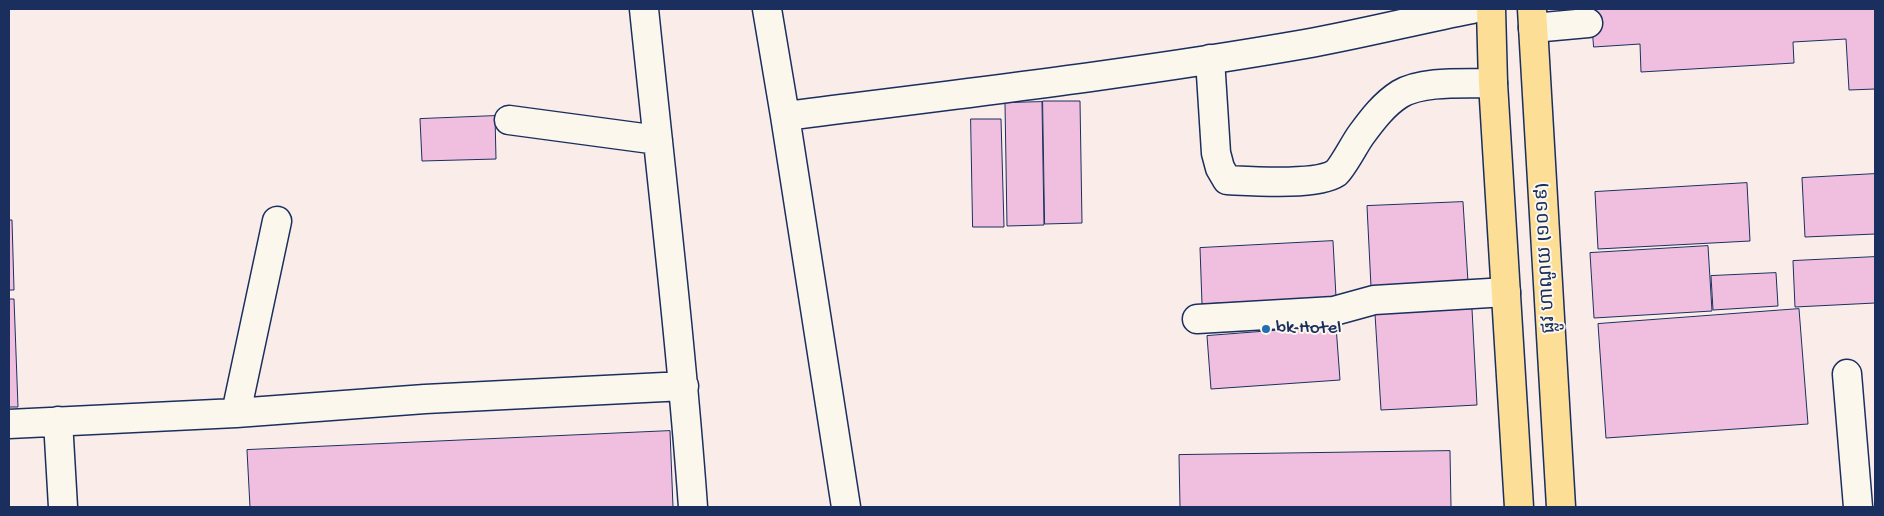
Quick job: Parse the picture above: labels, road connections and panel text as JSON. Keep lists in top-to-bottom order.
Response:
{
  "streets": {
    "main road": ["ផ្លូវ ហាណូយ (១០១៩)"]
  },
  "places": ["bk Hotel"]
}
